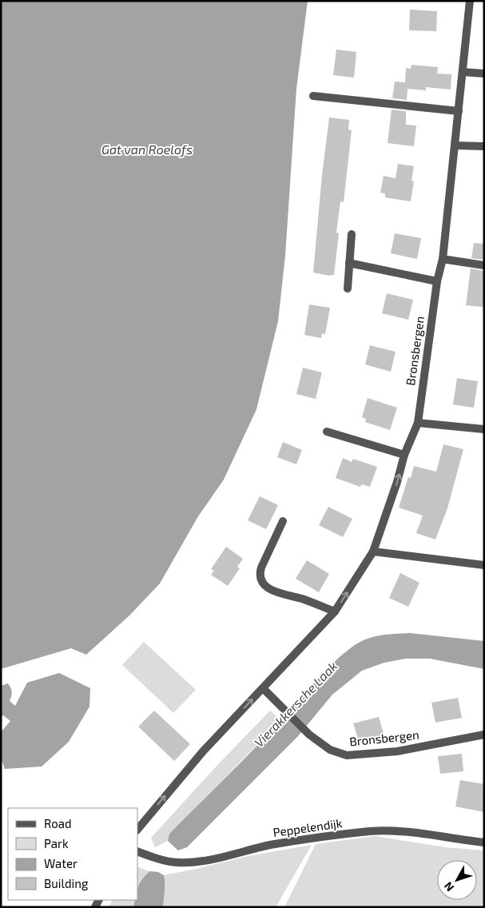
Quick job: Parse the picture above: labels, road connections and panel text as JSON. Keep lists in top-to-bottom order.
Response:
{
  "streets": {
    "street": ["Bronsbergen", "Peppelendijk"]
  },
  "water": ["Gat van Roelofs", "Vierakkersche Laak"],
  "legend": [
    "Road",
    "Park",
    "Water",
    "Building"
  ],
  "north": "bottom left"
}
